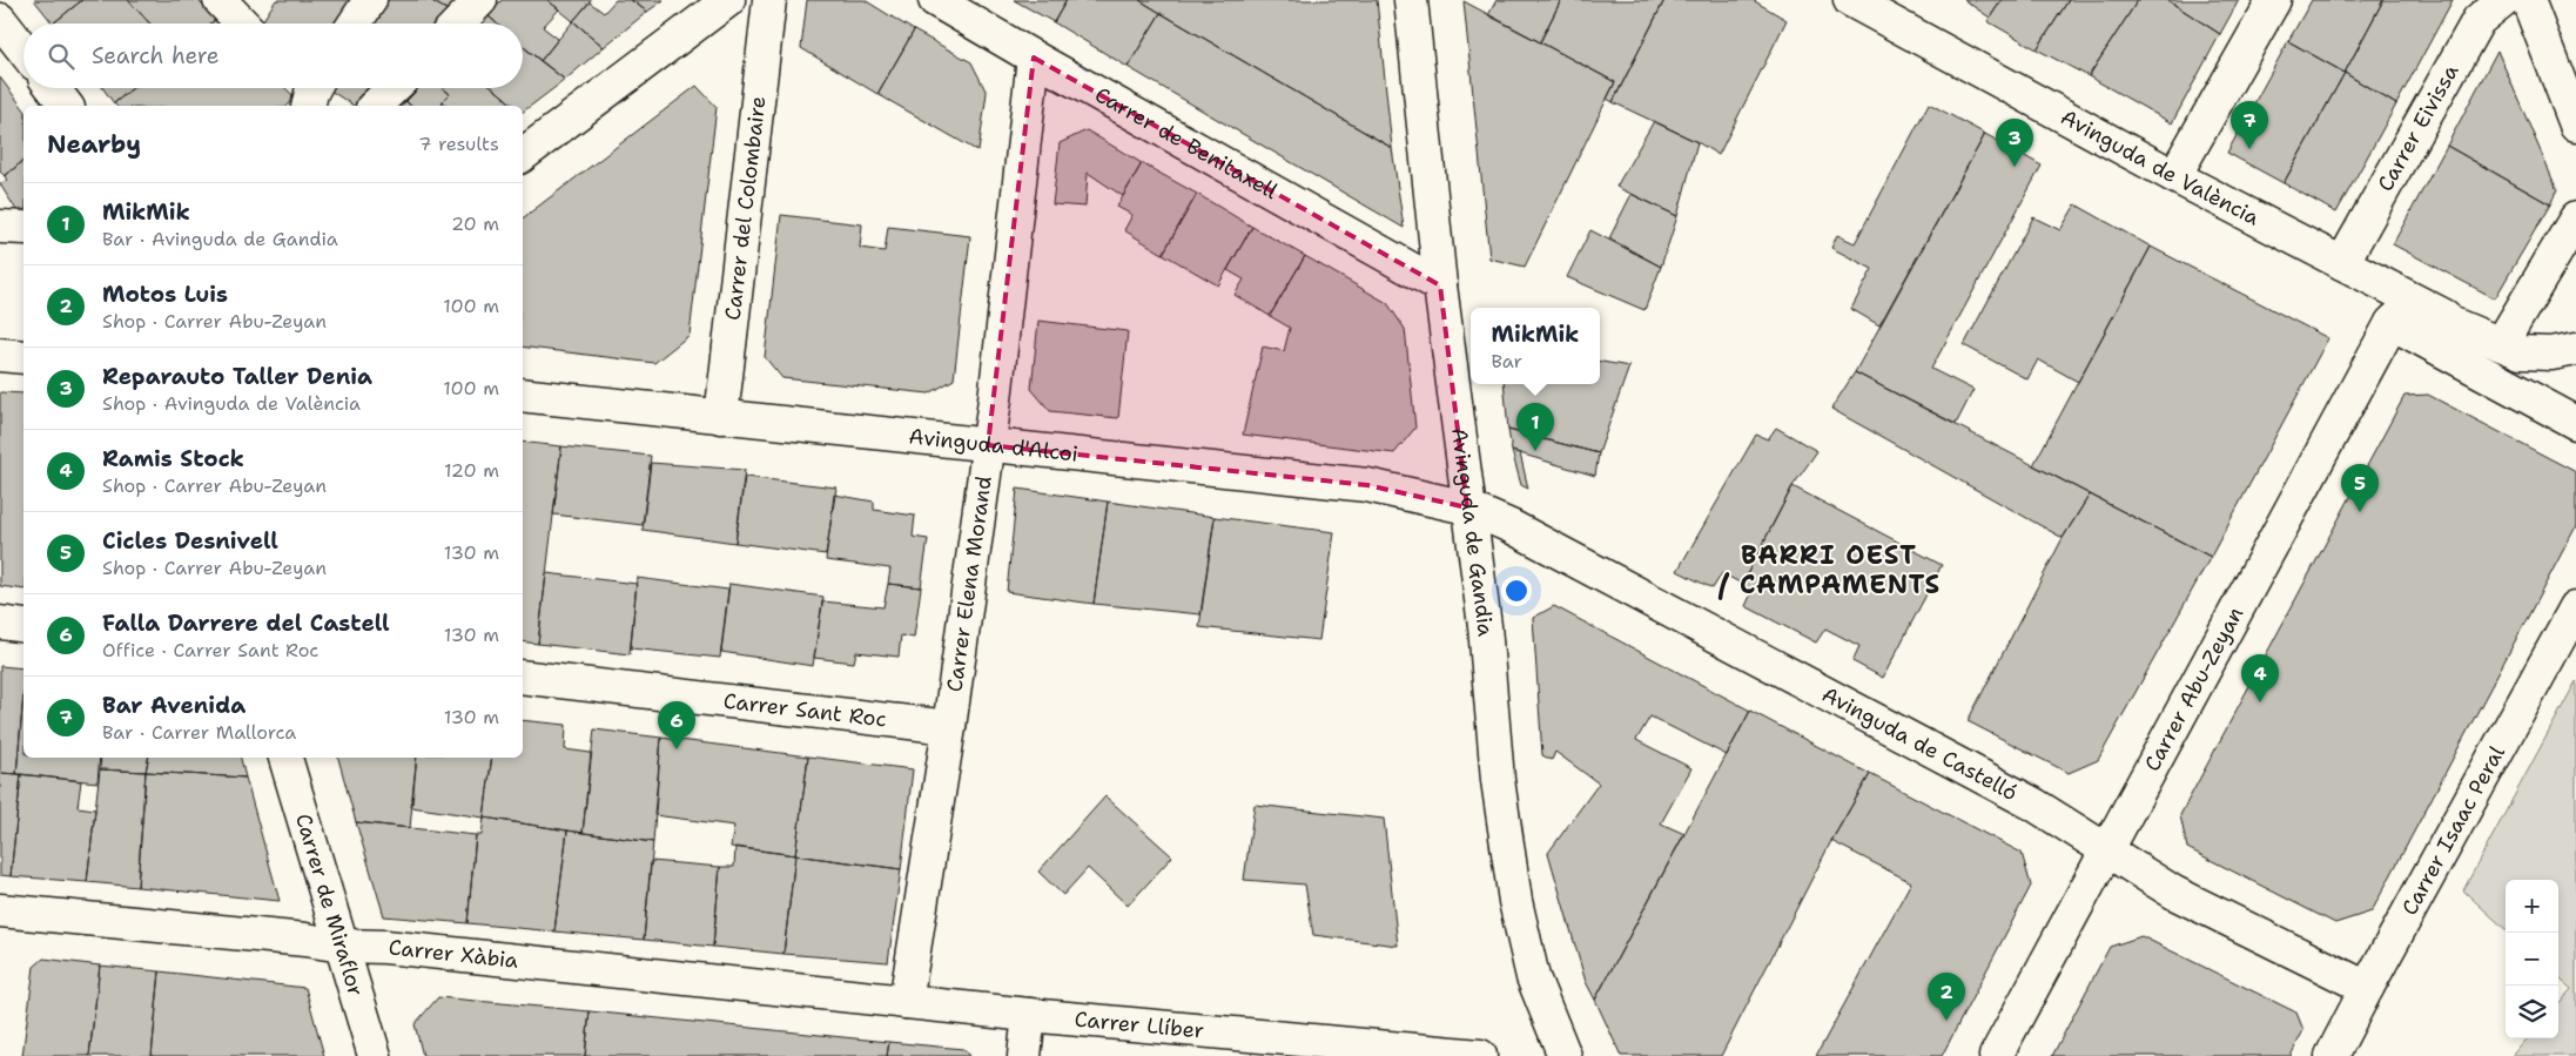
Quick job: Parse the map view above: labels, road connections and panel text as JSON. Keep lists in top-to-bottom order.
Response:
{
  "streets": {
    "street": [
      "Carrer Eivissa",
      "Carrer de Benitaxell",
      "Avinguda de València",
      "Carrer del Colombaire",
      "Avinguda d'Alcoi",
      "Avinguda de Gandia",
      "Carrer Elena Morand",
      "Carrer Abu-Zeyan",
      "Carrer Sant Roc",
      "Avinguda de Castelló",
      "Carrer Isaac Peral",
      "Carrer de Miraflor",
      "Carrer Xàbia",
      "Carrer Llíber"
    ]
  },
  "crossings": [
    ["Carrer Eivissa", "Avinguda de València"],
    ["Carrer de Benitaxell", "Avinguda de Gandia"],
    ["Carrer de Benitaxell", "Carrer Elena Morand"],
    ["Avinguda de València", "Carrer Abu-Zeyan"],
    ["Carrer del Colombaire", "Avinguda d'Alcoi"],
    ["Avinguda d'Alcoi", "Avinguda de Gandia"],
    ["Avinguda d'Alcoi", "Carrer Elena Morand"],
    ["Avinguda d'Alcoi", "Avinguda de Castelló"],
    ["Avinguda de Gandia", "Avinguda de Castelló"],
    ["Carrer Elena Morand", "Carrer Sant Roc"],
    ["Carrer Elena Morand", "Carrer Xàbia"],
    ["Carrer Elena Morand", "Carrer Llíber"],
    ["Carrer Abu-Zeyan", "Avinguda de Castelló"],
    ["Avinguda de Castelló", "Carrer Isaac Peral"],
    ["Carrer de Miraflor", "Carrer Xàbia"],
    ["Carrer Xàbia", "Carrer Llíber"]
  ],
  "districts": ["BARRI OEST / CAMPAMENTS"],
  "page": {
    "search": "Search here",
    "pins": [
      "7",
      "3",
      "1",
      "5",
      "4",
      "6",
      "2"
    ],
    "heading": ["Nearby", "7 results"],
    "list": [
      {
        "mark": "1",
        "name": "MikMik",
        "note": "Bar · Avinguda de Gandia",
        "value": "20 m"
      },
      {
        "mark": "2",
        "name": "Motos Luis",
        "note": "Shop · Carrer Abu-Zeyan",
        "value": "100 m"
      },
      {
        "mark": "3",
        "name": "Reparauto Taller Denia",
        "note": "Shop · Avinguda de València",
        "value": "100 m"
      },
      {
        "mark": "4",
        "name": "Ramis Stock",
        "note": "Shop · Carrer Abu-Zeyan",
        "value": "120 m"
      },
      {
        "mark": "5",
        "name": "Cicles Desnivell",
        "note": "Shop · Carrer Abu-Zeyan",
        "value": "130 m"
      },
      {
        "mark": "6",
        "name": "Falla Darrere del Castell",
        "note": "Office · Carrer Sant Roc",
        "value": "130 m"
      },
      {
        "mark": "7",
        "name": "Bar Avenida",
        "note": "Bar · Carrer Mallorca",
        "value": "130 m"
      }
    ],
    "popup": ["MikMik", "Bar"],
    "map_buttons": ["+", "−"]
  }
}
